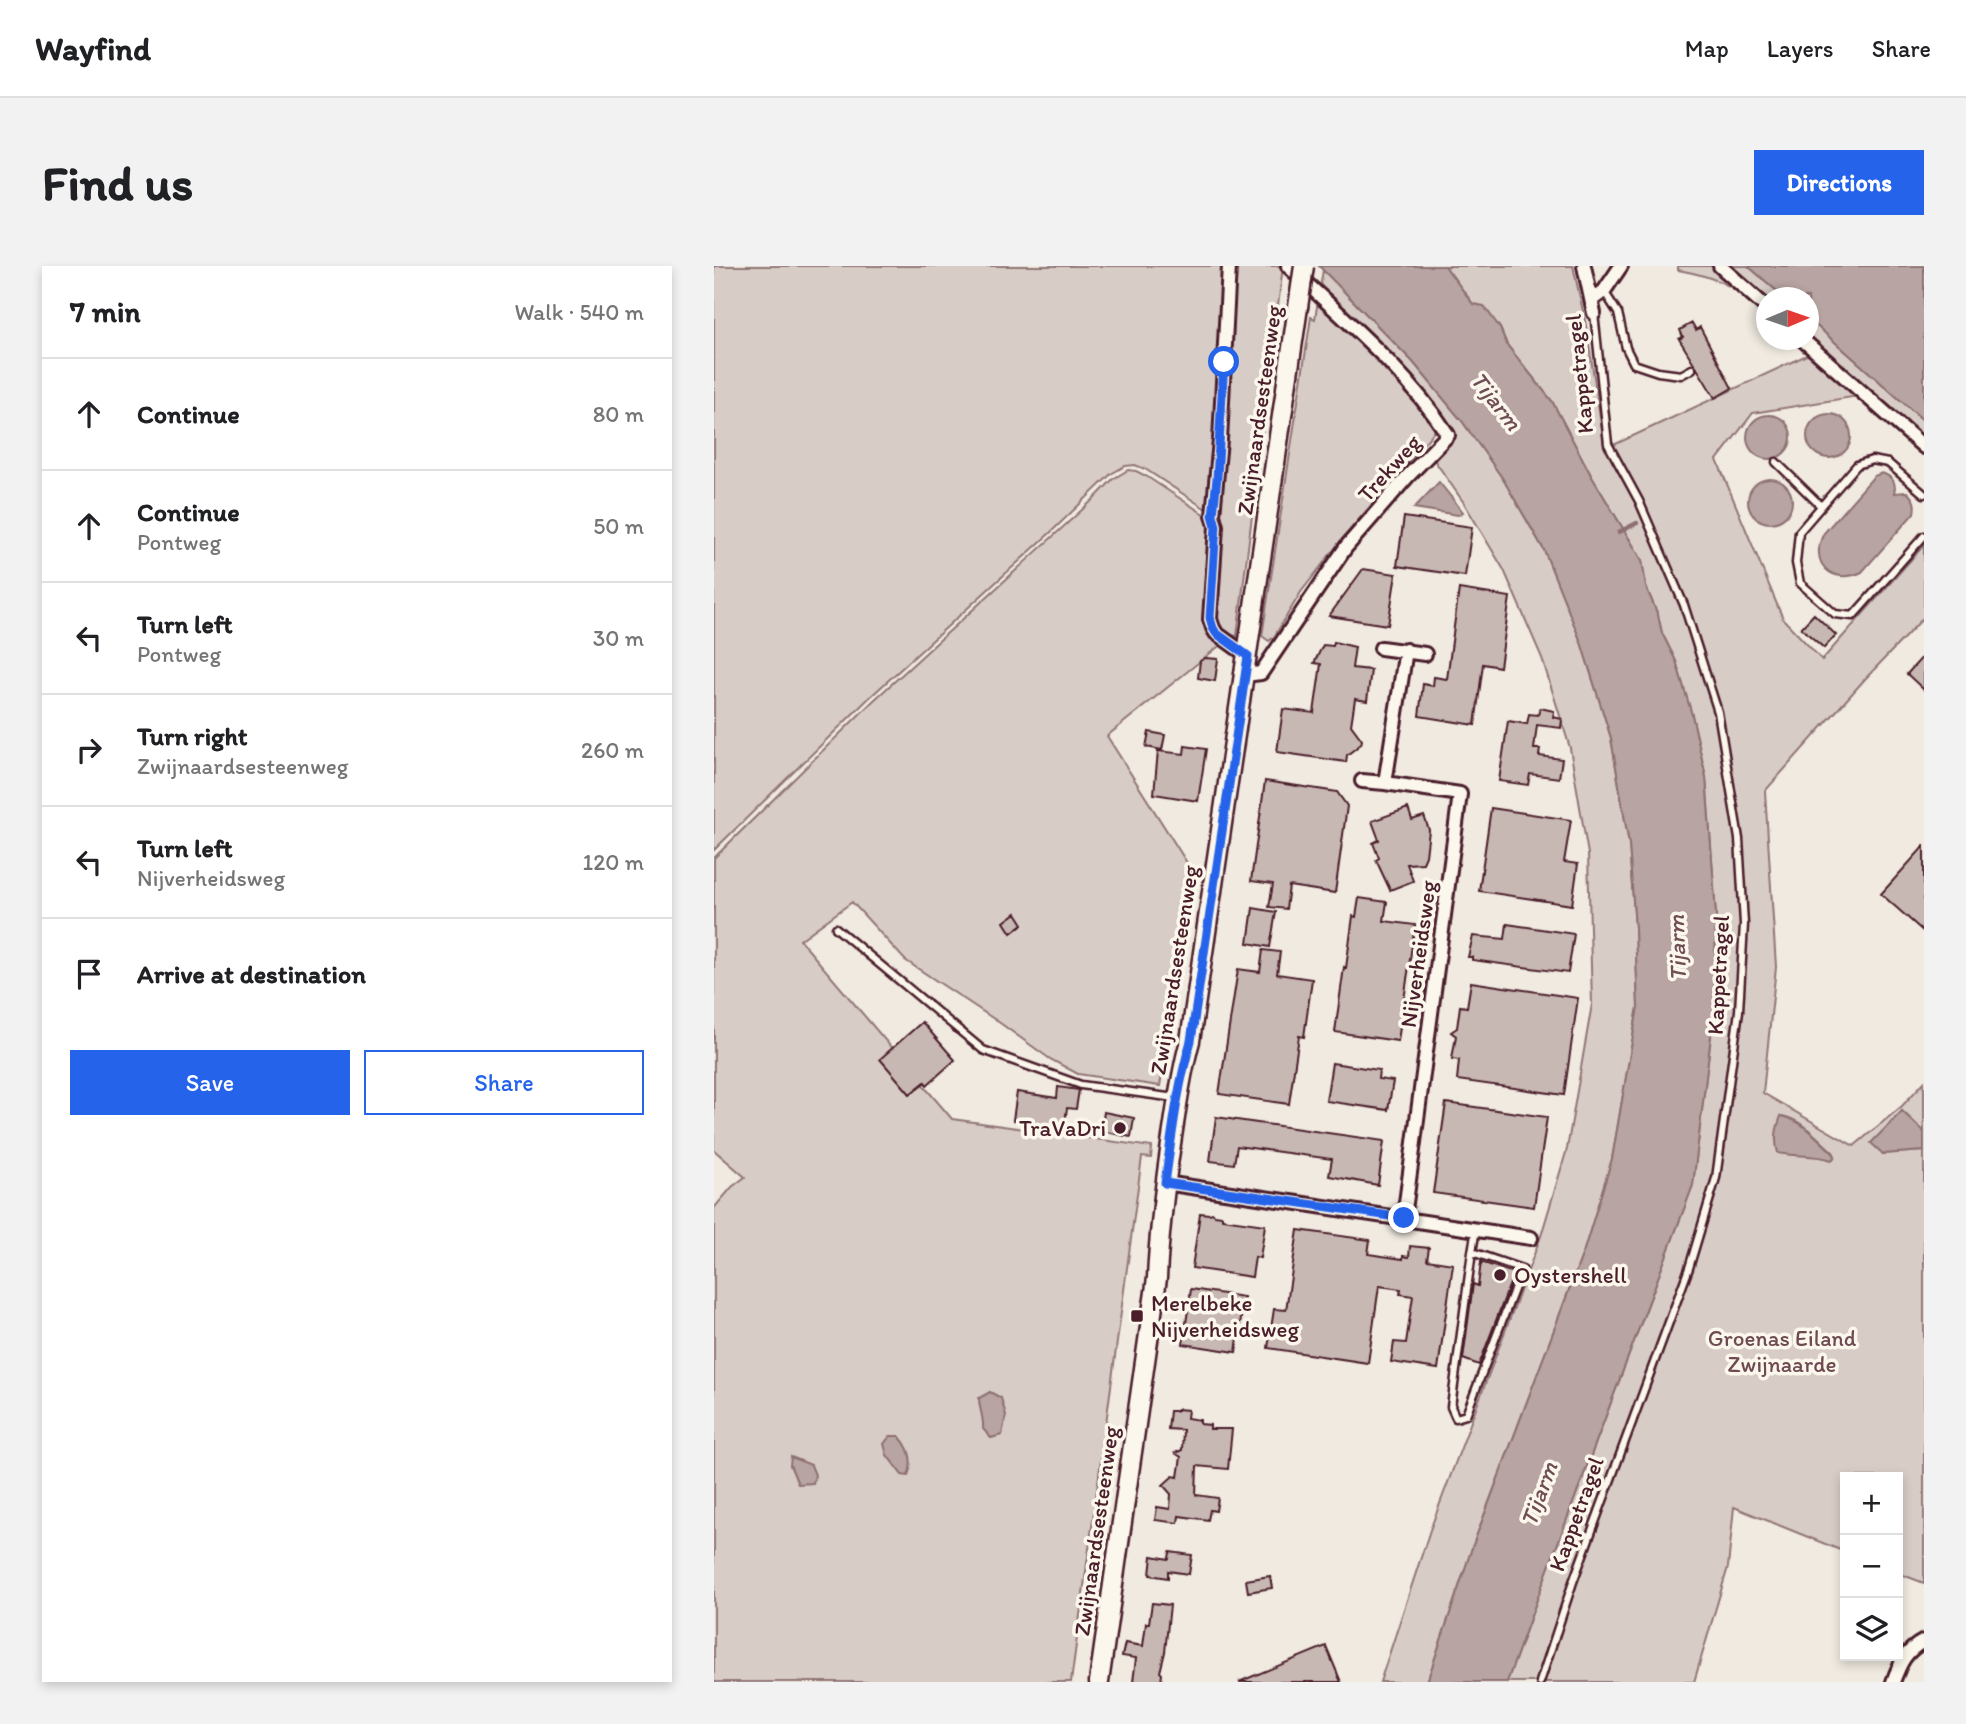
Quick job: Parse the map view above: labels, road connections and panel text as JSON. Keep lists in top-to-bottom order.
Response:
{
  "streets": {
    "main road": ["Zwijnaardsesteenweg"],
    "street": ["Kappetragel", "Trekweg", "Nijverheidsweg"]
  },
  "crossings": [
    ["Zwijnaardsesteenweg", "Trekweg"]
  ],
  "water": ["Tijarm"],
  "parks": ["Groenas Eiland Zwijnaarde"],
  "places": {
    "other": ["TraVaDri", "Oystershell"],
    "transit": ["Merelbeke Nijverheidsweg"]
  },
  "north": "right",
  "page": {
    "header": "Wayfind",
    "nav": ["Map", "Layers", "Share"],
    "buttons": [
      "Directions",
      ["Save", "Share"]
    ],
    "title": "Find us",
    "heading": ["7 min", "Walk · 540 m"],
    "list": [
      ["Continue", "80 m"],
      ["Continue", "Pontweg", "50 m"],
      ["Turn left", "Pontweg", "30 m"],
      ["Turn right", "Zwijnaardsesteenweg", "260 m"],
      ["Turn left", "Nijverheidsweg", "120 m"],
      "Arrive at destination"
    ],
    "map_buttons": ["+", "−"]
  }
}
